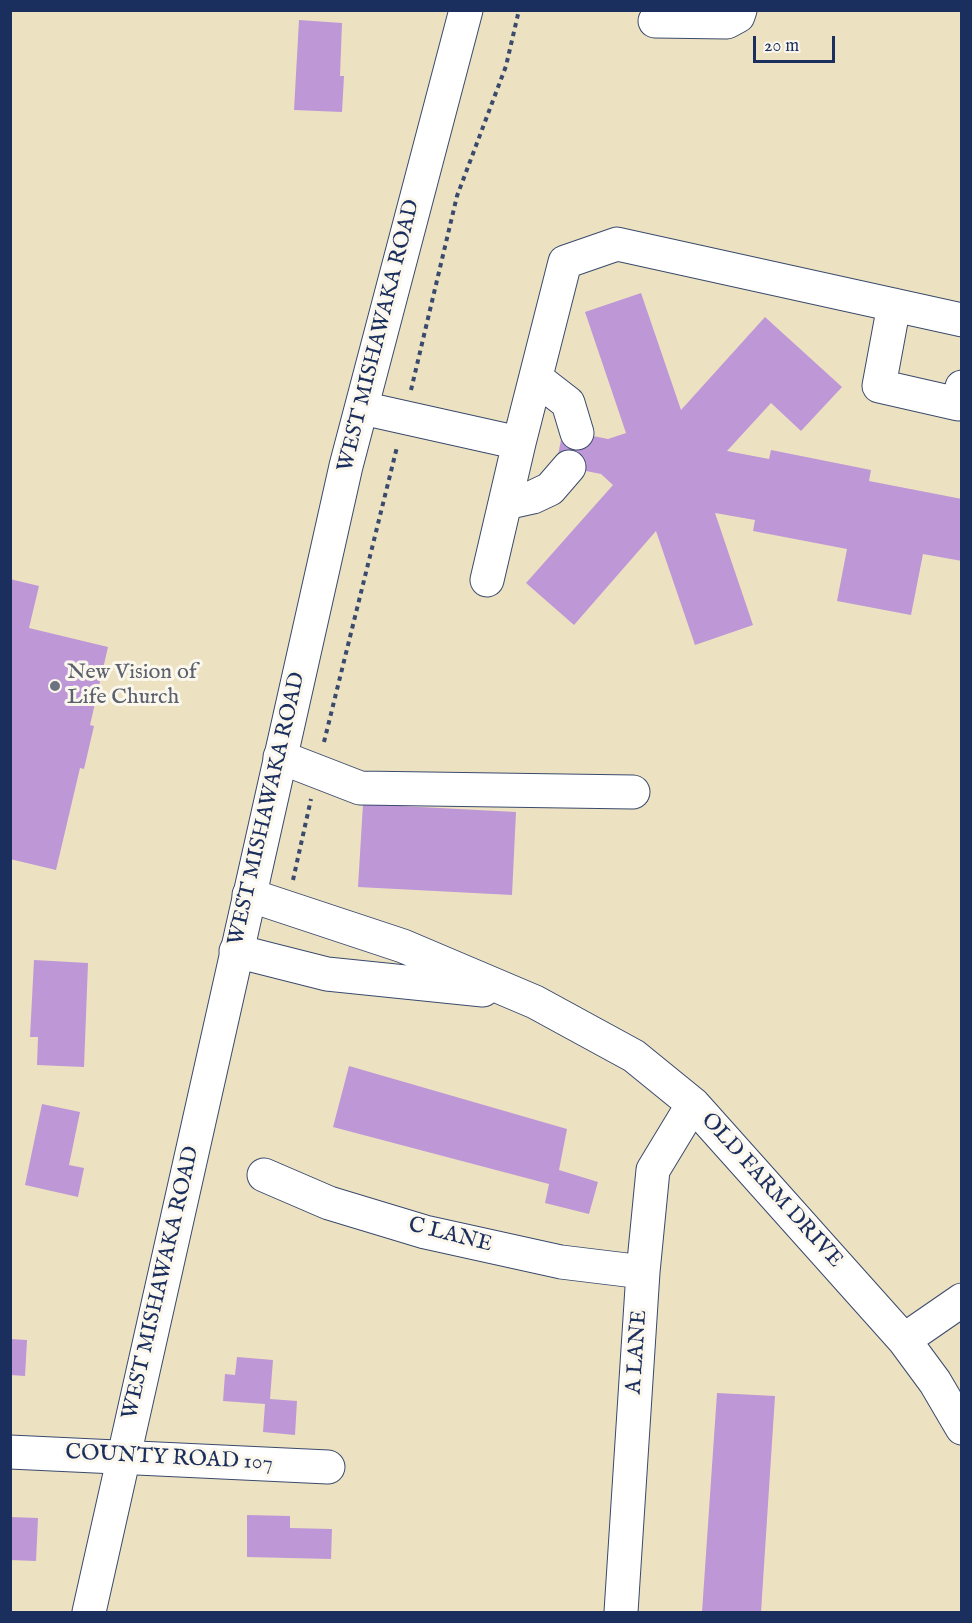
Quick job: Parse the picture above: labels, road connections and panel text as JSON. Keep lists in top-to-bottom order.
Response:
{
  "streets": {
    "street": [
      "WEST MISHAWAKA ROAD",
      "OLD FARM DRIVE",
      "C LANE",
      "A LANE",
      "COUNTY ROAD 107"
    ]
  },
  "crossings": [
    ["WEST MISHAWAKA ROAD", "OLD FARM DRIVE"],
    ["WEST MISHAWAKA ROAD", "COUNTY ROAD 107"],
    ["OLD FARM DRIVE", "A LANE"],
    ["C LANE", "A LANE"]
  ],
  "places": ["New Vision of Life Church"],
  "scale_bar": "20 m"
}
